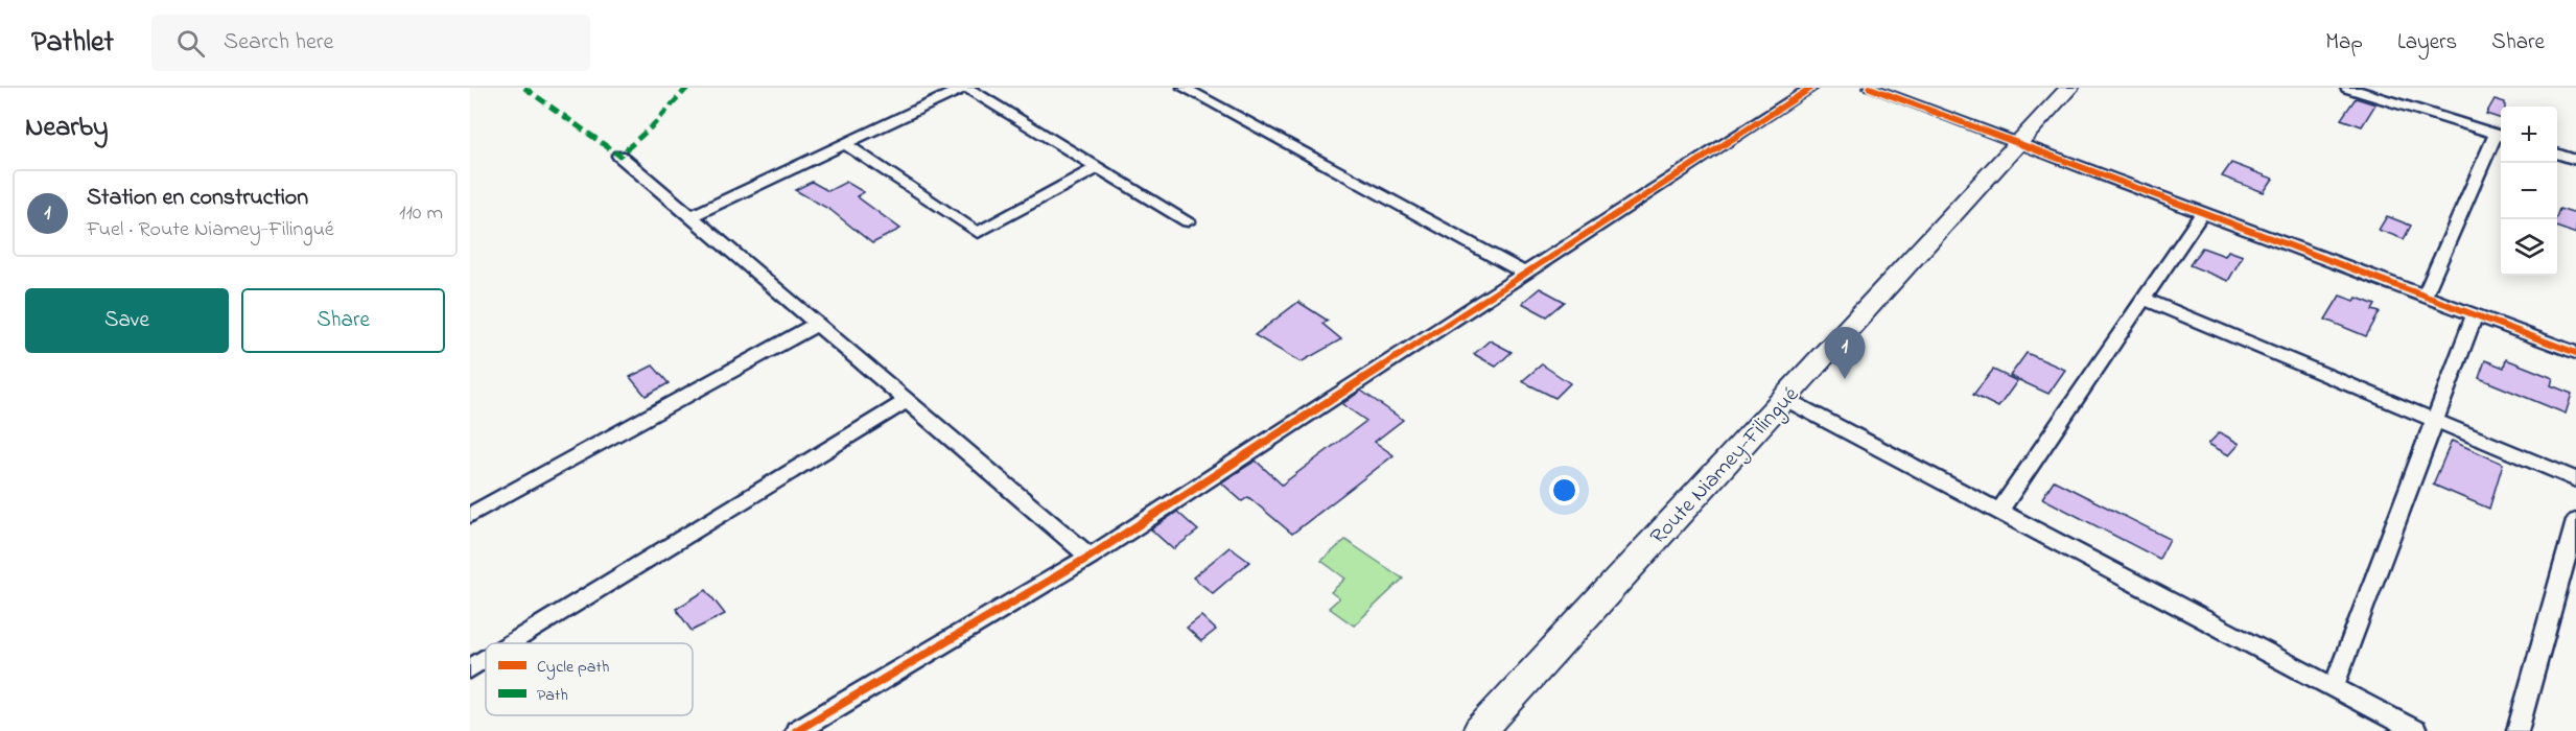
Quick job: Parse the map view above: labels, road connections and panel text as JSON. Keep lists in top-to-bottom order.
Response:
{
  "streets": {
    "main road": ["Route Niamey-Filingué"]
  },
  "legend": ["Cycle path", "Path"],
  "page": {
    "header": "Pathlet",
    "search": "Search here",
    "nav": ["Map", "Layers", "Share"],
    "heading": "Nearby",
    "map_buttons": ["+", "−"],
    "list": [
      {
        "mark": "1",
        "name": "Station en construction",
        "note": "Fuel · Route Niamey-Filingué",
        "value": "110 m"
      }
    ],
    "buttons": ["Save", "Share"],
    "pins": "1"
  }
}
